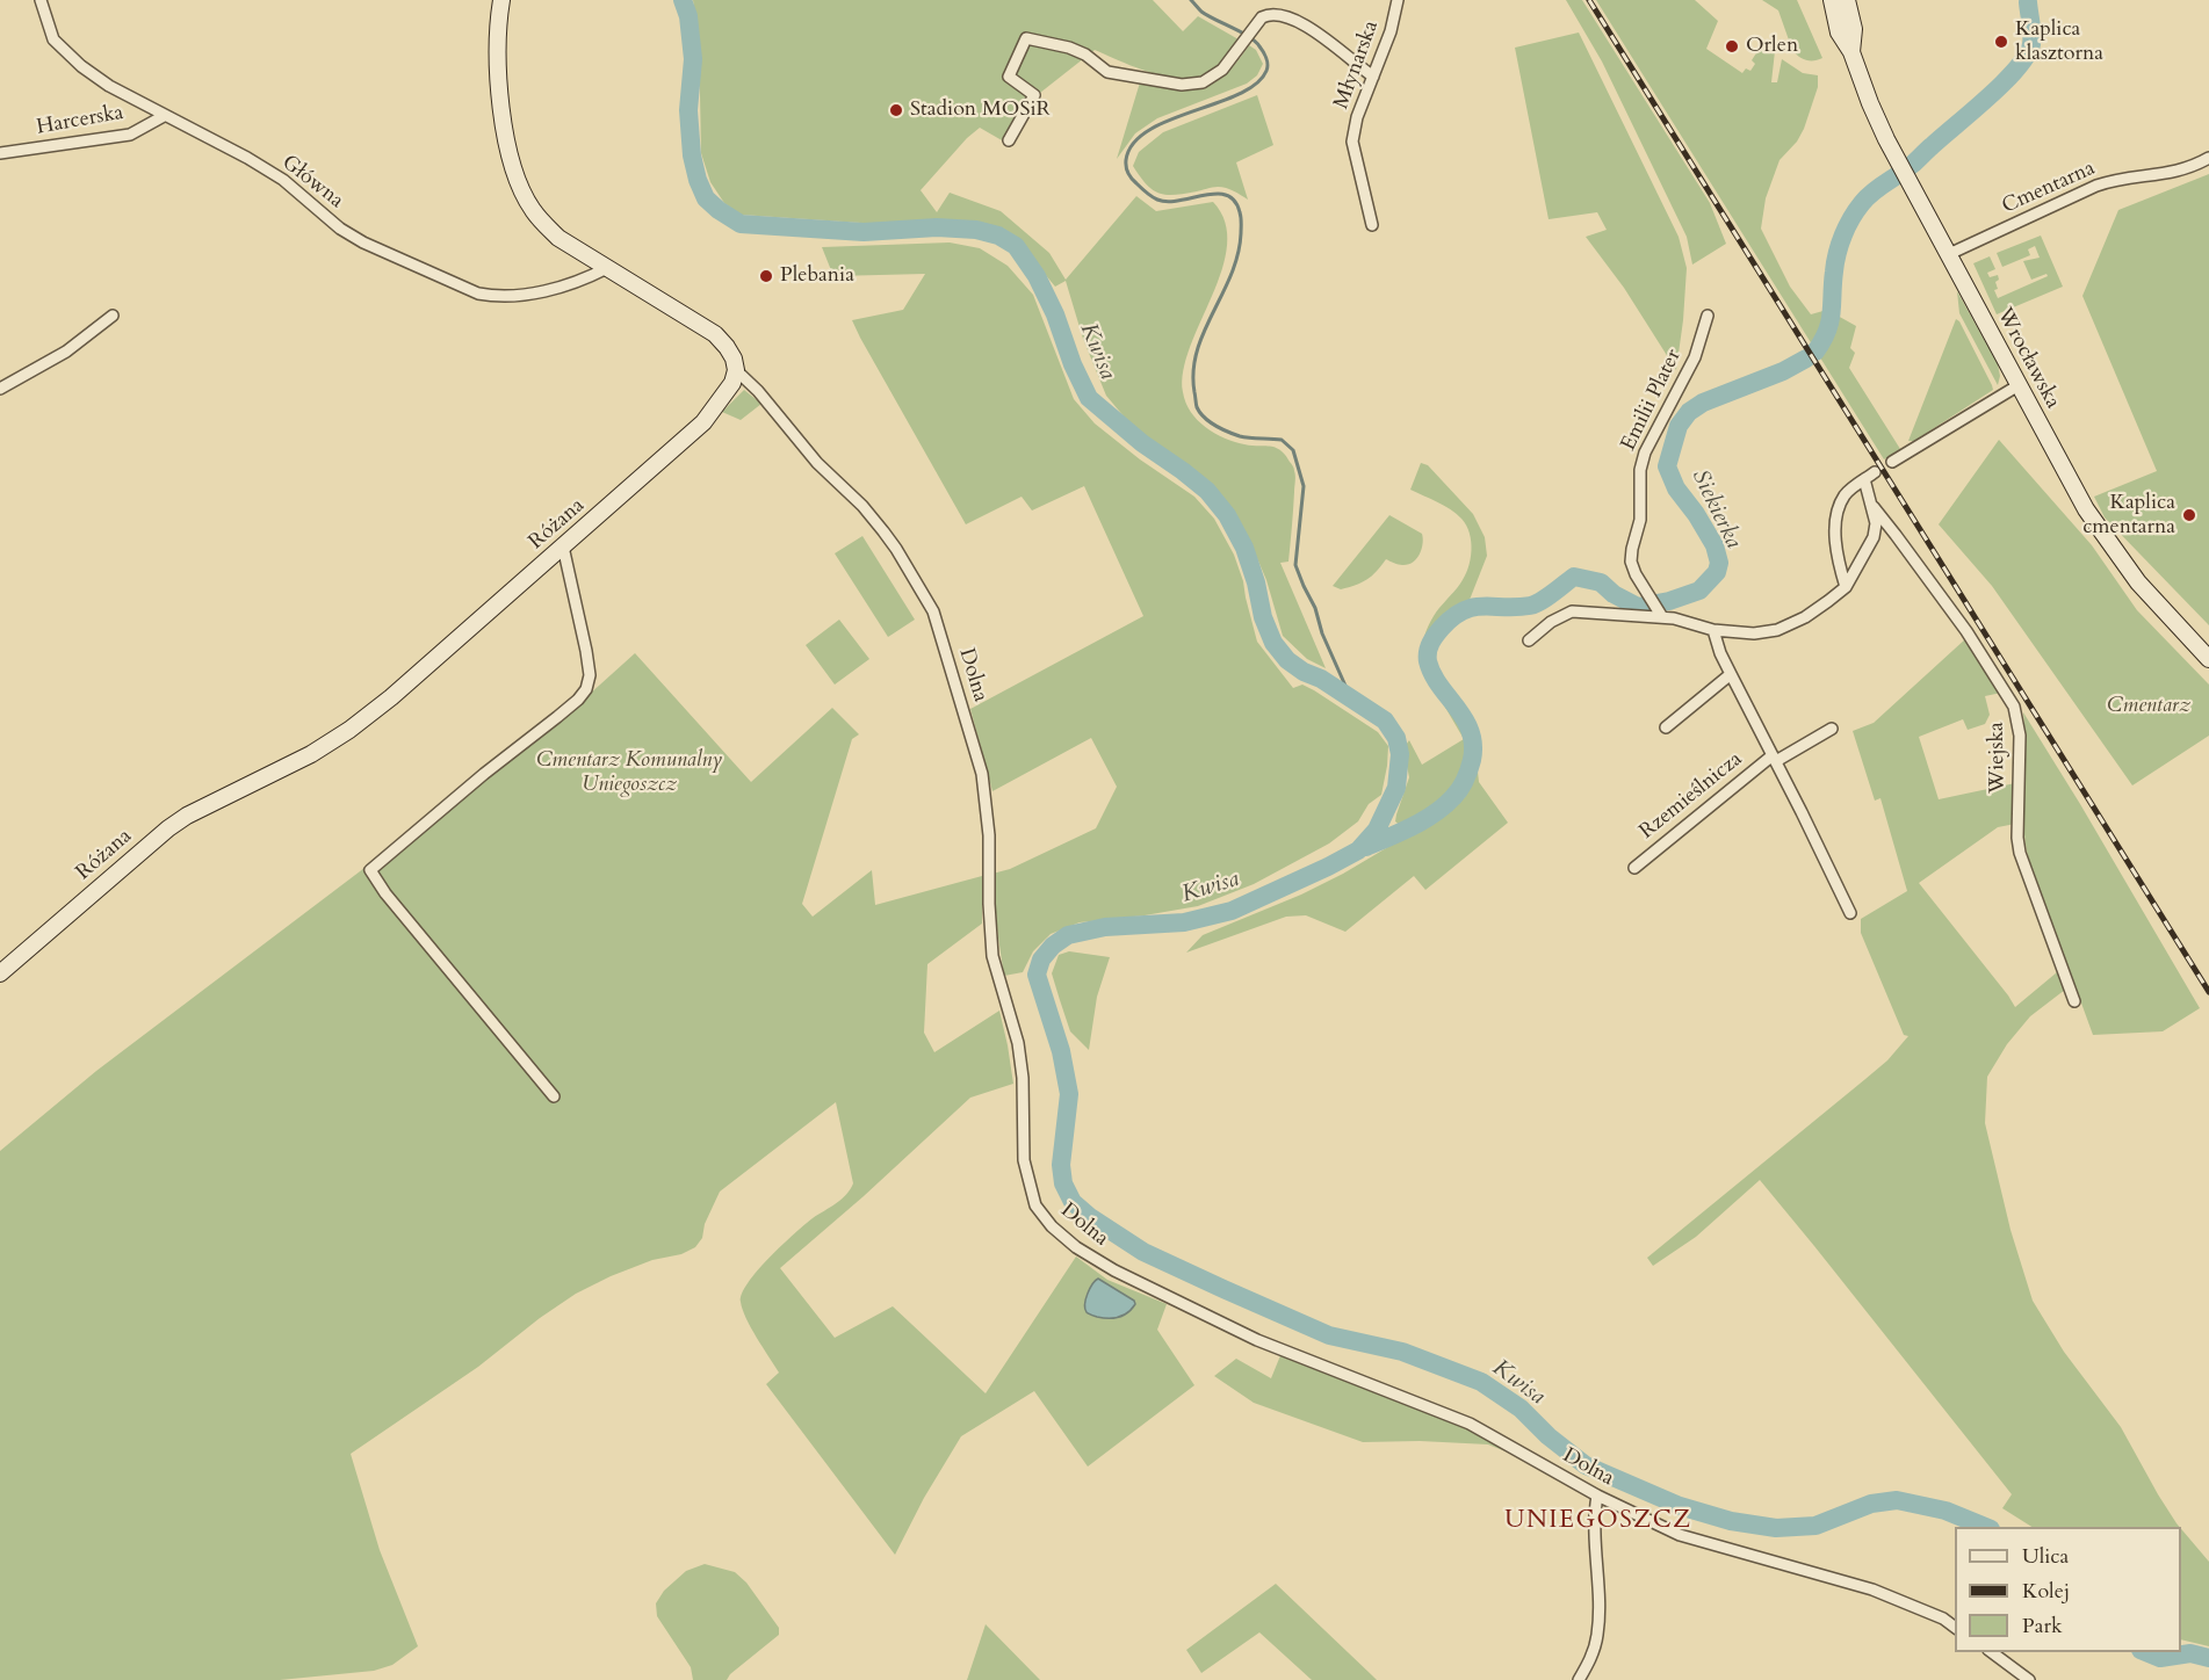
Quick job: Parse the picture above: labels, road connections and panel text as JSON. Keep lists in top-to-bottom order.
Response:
{
  "streets": {
    "street": [
      "Młynarska",
      "Harcerska",
      "Główna",
      "Cmentarna",
      "Wrocławska",
      "Emilii Plater",
      "Różana",
      "Dolna",
      "Wiejska",
      "Rzemieślnicza"
    ]
  },
  "crossings": [
    ["Harcerska", "Główna"],
    ["Cmentarna", "Wrocławska"],
    ["Różana", "Dolna"]
  ],
  "districts": ["UNIEGOSZCZ"],
  "water": ["Kwisa", "Siekierka"],
  "parks": ["Cmentarz", "Cmentarz Komunalny Uniegoszcz"],
  "places": [
    "Kaplica klasztorna",
    "Orlen",
    "Stadion MOSiR",
    "Plebania",
    "Kaplica cmentarna"
  ],
  "legend": ["Ulica", "Kolej", "Park"]
}
